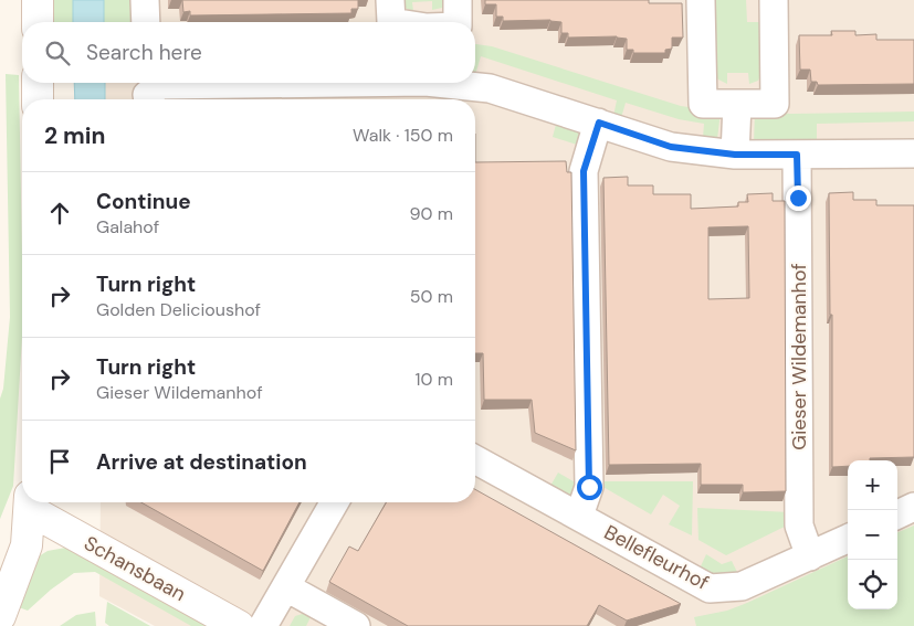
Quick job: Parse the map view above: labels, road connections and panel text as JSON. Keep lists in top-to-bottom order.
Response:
{
  "streets": {
    "street": ["Gieser Wildemanhof", "Bellefleurhof", "Schansbaan"]
  },
  "crossings": [
    ["Gieser Wildemanhof", "Bellefleurhof"]
  ],
  "page": {
    "search": "Search here",
    "heading": ["2 min", "Walk · 150 m"],
    "list": [
      ["Continue", "Galahof", "90 m"],
      ["Turn right", "Golden Delicioushof", "50 m"],
      ["Turn right", "Gieser Wildemanhof", "10 m"],
      "Arrive at destination"
    ],
    "map_buttons": ["+", "−"]
  }
}
